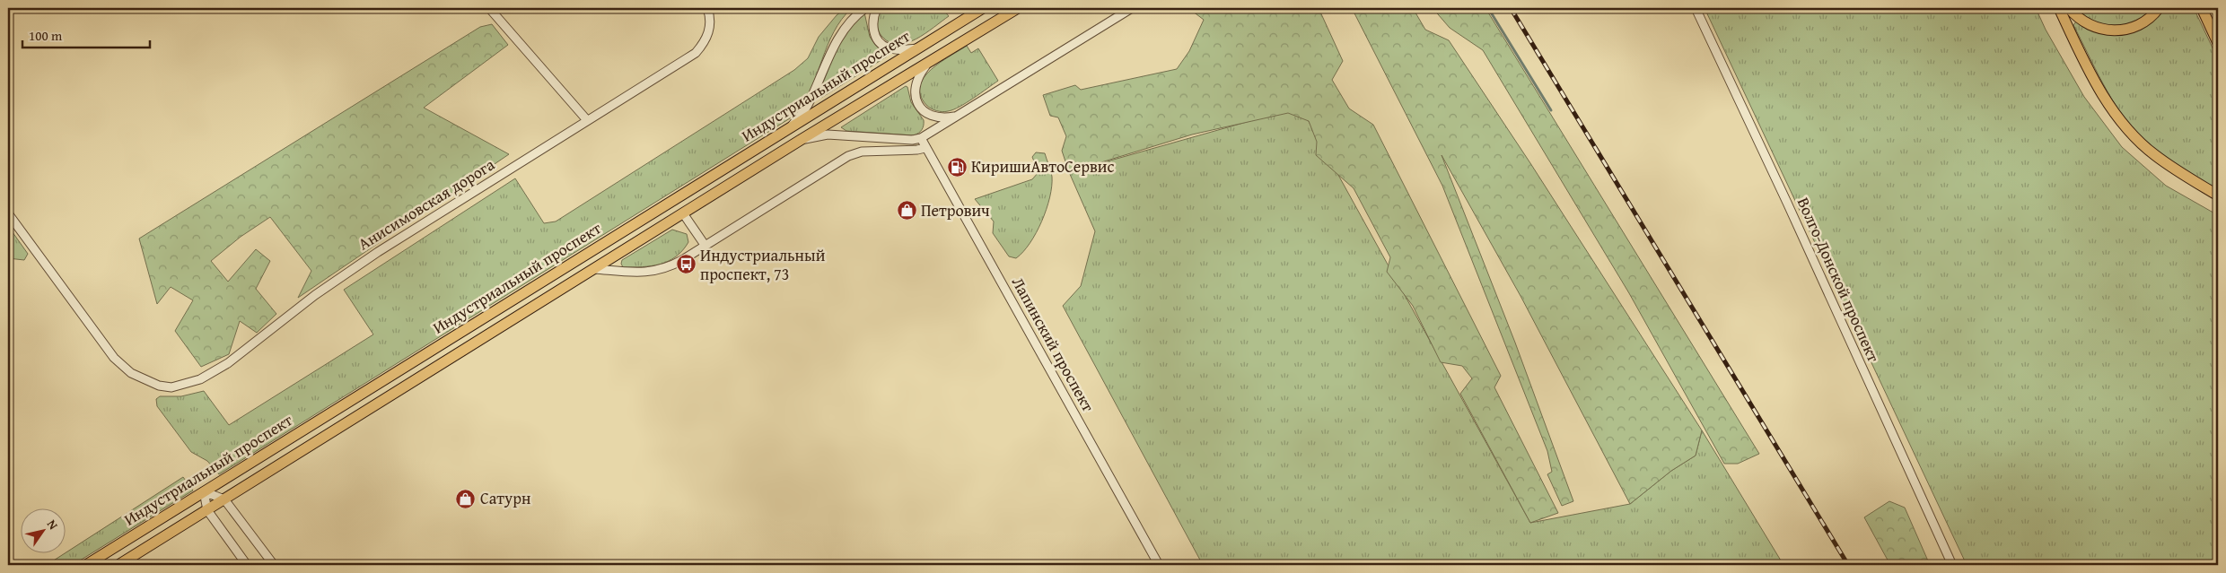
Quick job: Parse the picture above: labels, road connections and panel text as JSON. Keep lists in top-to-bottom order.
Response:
{
  "streets": {
    "main road": ["Индустриальный проспект"],
    "street": ["Анисимовская дорога", "Волго-Донской проспект", "Лапинский проспект"]
  },
  "places": {
    "fuel station": ["КиришиАвтоСервис"],
    "shop": ["Петрович", "Сатурн"],
    "bus stop": ["Индустриальный проспект, 73"]
  },
  "scale_bar": "100 m",
  "north": "top right"
}
